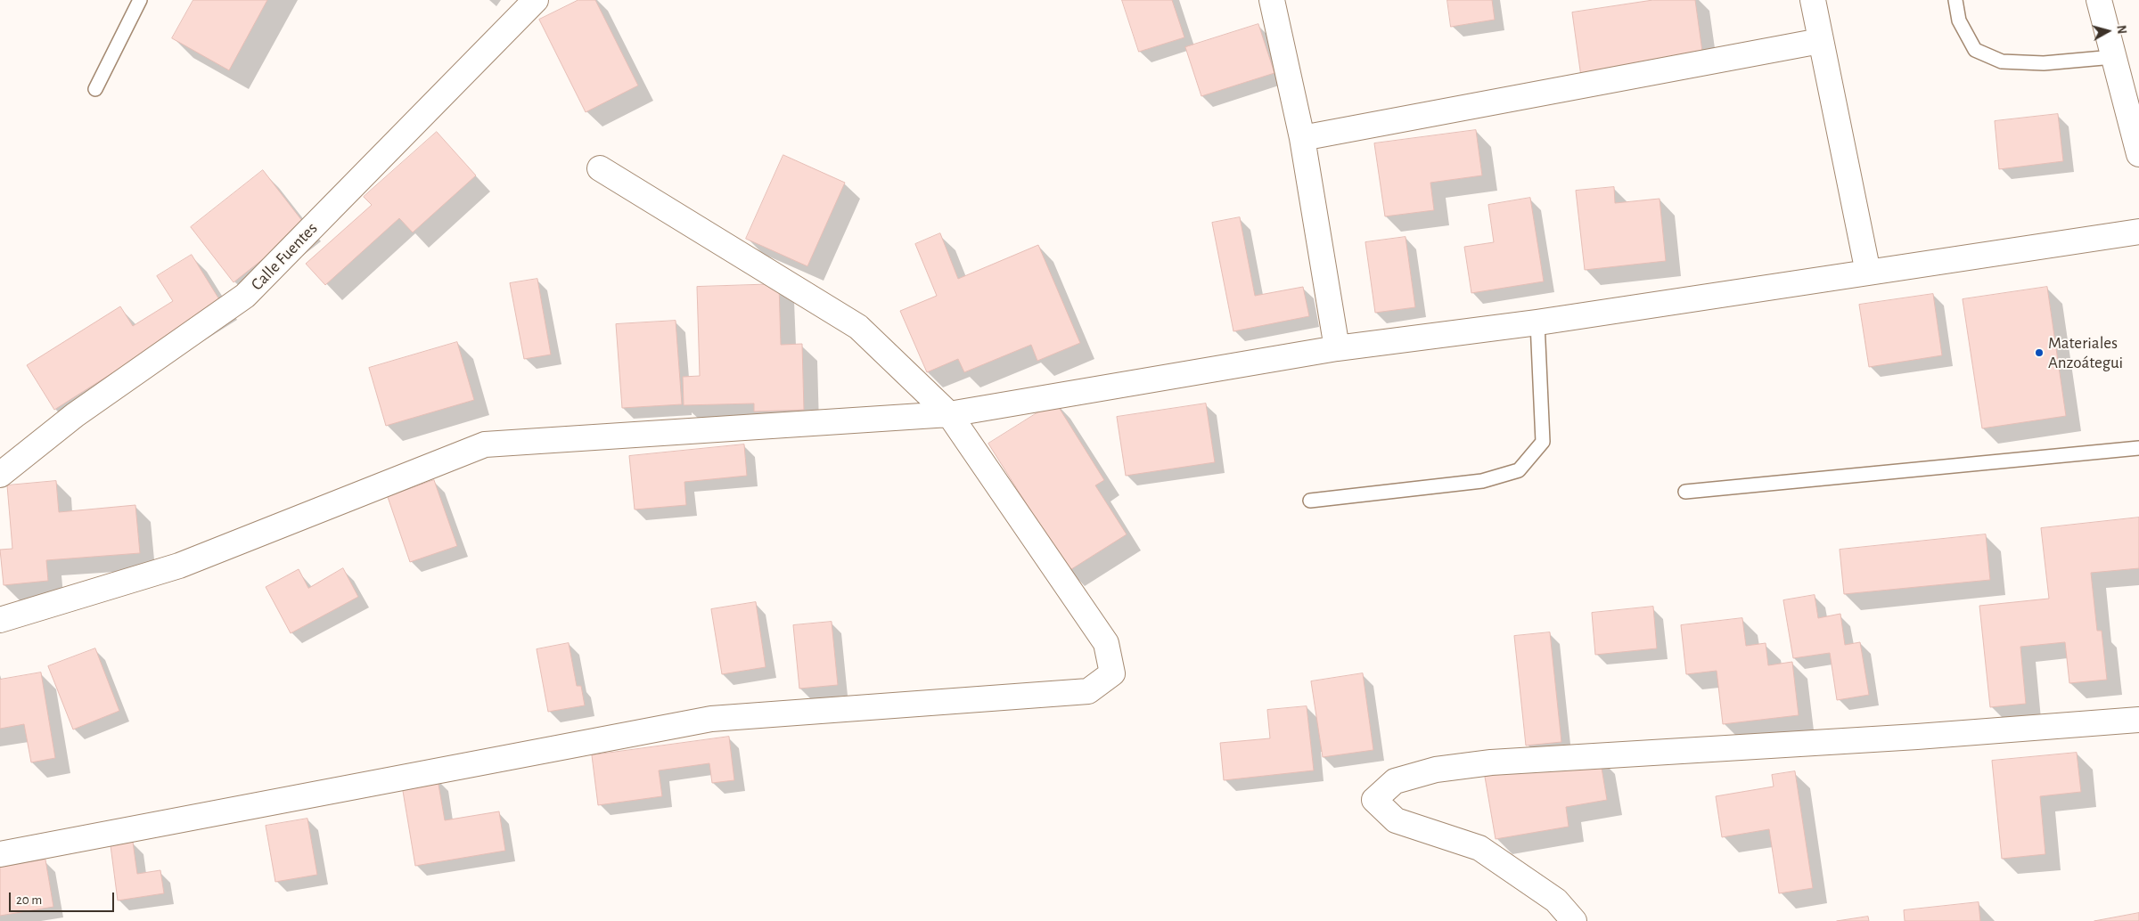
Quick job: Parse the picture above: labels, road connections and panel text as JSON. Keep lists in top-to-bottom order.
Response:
{
  "streets": {
    "main road": ["Calle Fuentes"]
  },
  "places": ["Materiales Anzoátegui"],
  "scale_bar": "20 m",
  "north": "right"
}
